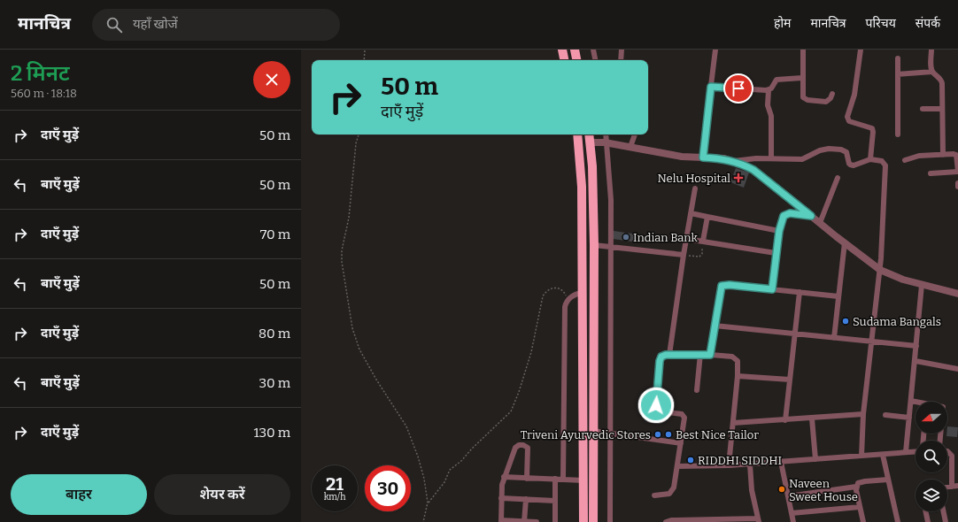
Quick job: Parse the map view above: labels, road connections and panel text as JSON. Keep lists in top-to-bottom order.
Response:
{
  "places": {
    "health": ["Nelu Hospital"],
    "other": [
      "Indian Bank",
      "Sudama Bangals",
      "Triveni Ayurvedic Stores",
      "Best Nice Tailor",
      "RIDDHI SIDDHI",
      "Naveen Sweet House"
    ]
  },
  "north": "left",
  "page": {
    "header": "मानचित्र",
    "search": "यहाँ खोजें",
    "nav": [
      "होम",
      "मानचित्र",
      "परिचय",
      "संपर्क"
    ],
    "heading": ["2 मिनट", "560 m · 18:18"],
    "turn": ["50 m", "दाएँ मुड़ें"],
    "list": [
      {
        "name": "दाएँ मुड़ें",
        "value": "50 m"
      },
      {
        "name": "बाएँ मुड़ें",
        "value": "50 m"
      },
      {
        "name": "दाएँ मुड़ें",
        "value": "70 m"
      },
      {
        "name": "बाएँ मुड़ें",
        "value": "50 m"
      },
      {
        "name": "दाएँ मुड़ें",
        "value": "80 m"
      },
      {
        "name": "बाएँ मुड़ें",
        "value": "30 m"
      },
      {
        "name": "दाएँ मुड़ें",
        "value": "130 m"
      }
    ],
    "speed": "21 km/h",
    "limit": "30",
    "buttons": ["बाहर", "शेयर करें"]
  }
}
